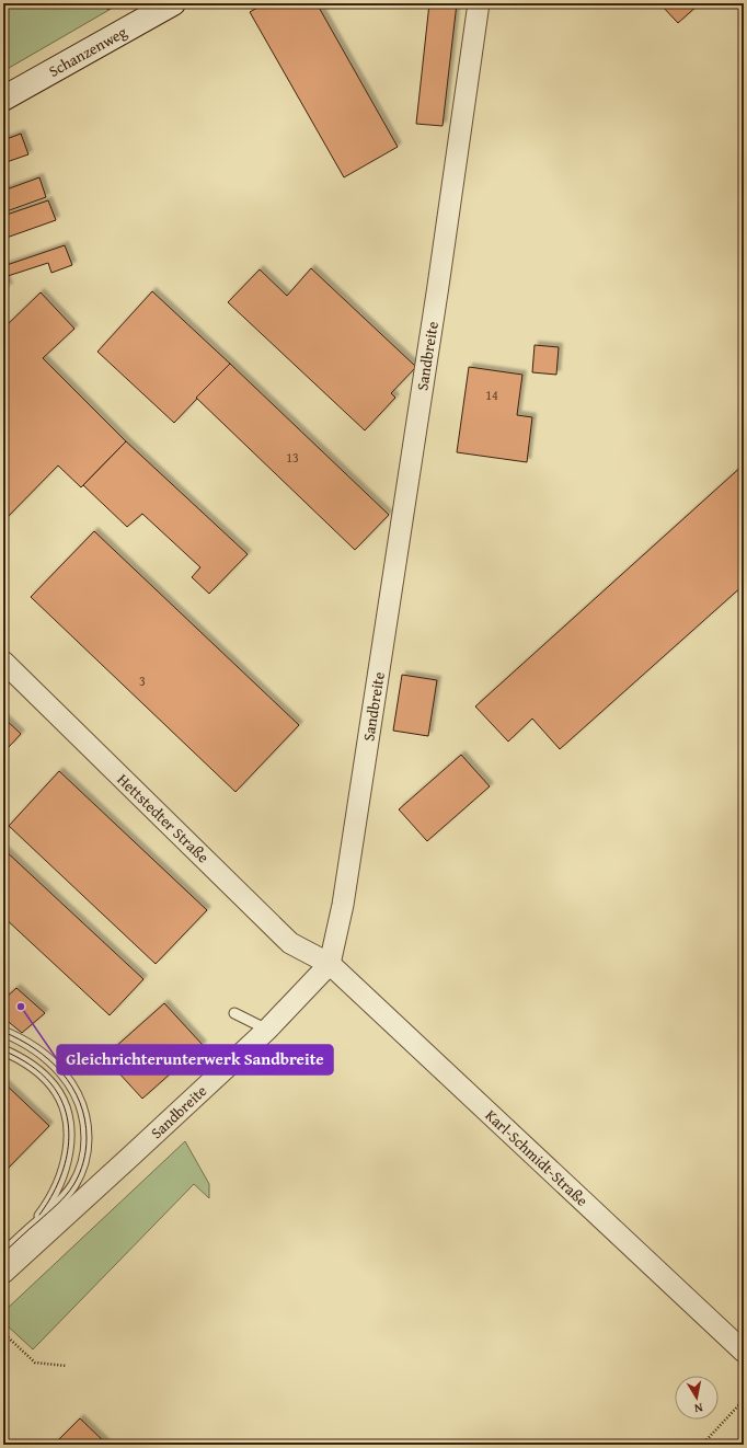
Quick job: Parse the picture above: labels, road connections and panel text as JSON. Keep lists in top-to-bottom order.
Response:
{
  "streets": {
    "main road": ["Schanzenweg"],
    "street": ["Sandbreite", "Hettstedter Straße", "Karl-Schmidt-Straße"]
  },
  "crossings": [
    ["Sandbreite", "Hettstedter Straße"],
    ["Sandbreite", "Karl-Schmidt-Straße"],
    ["Hettstedter Straße", "Karl-Schmidt-Straße"]
  ],
  "places": ["Gleichrichterunterwerk Sandbreite"],
  "house_numbers": ["14", "13", "3"],
  "north": "bottom"
}
